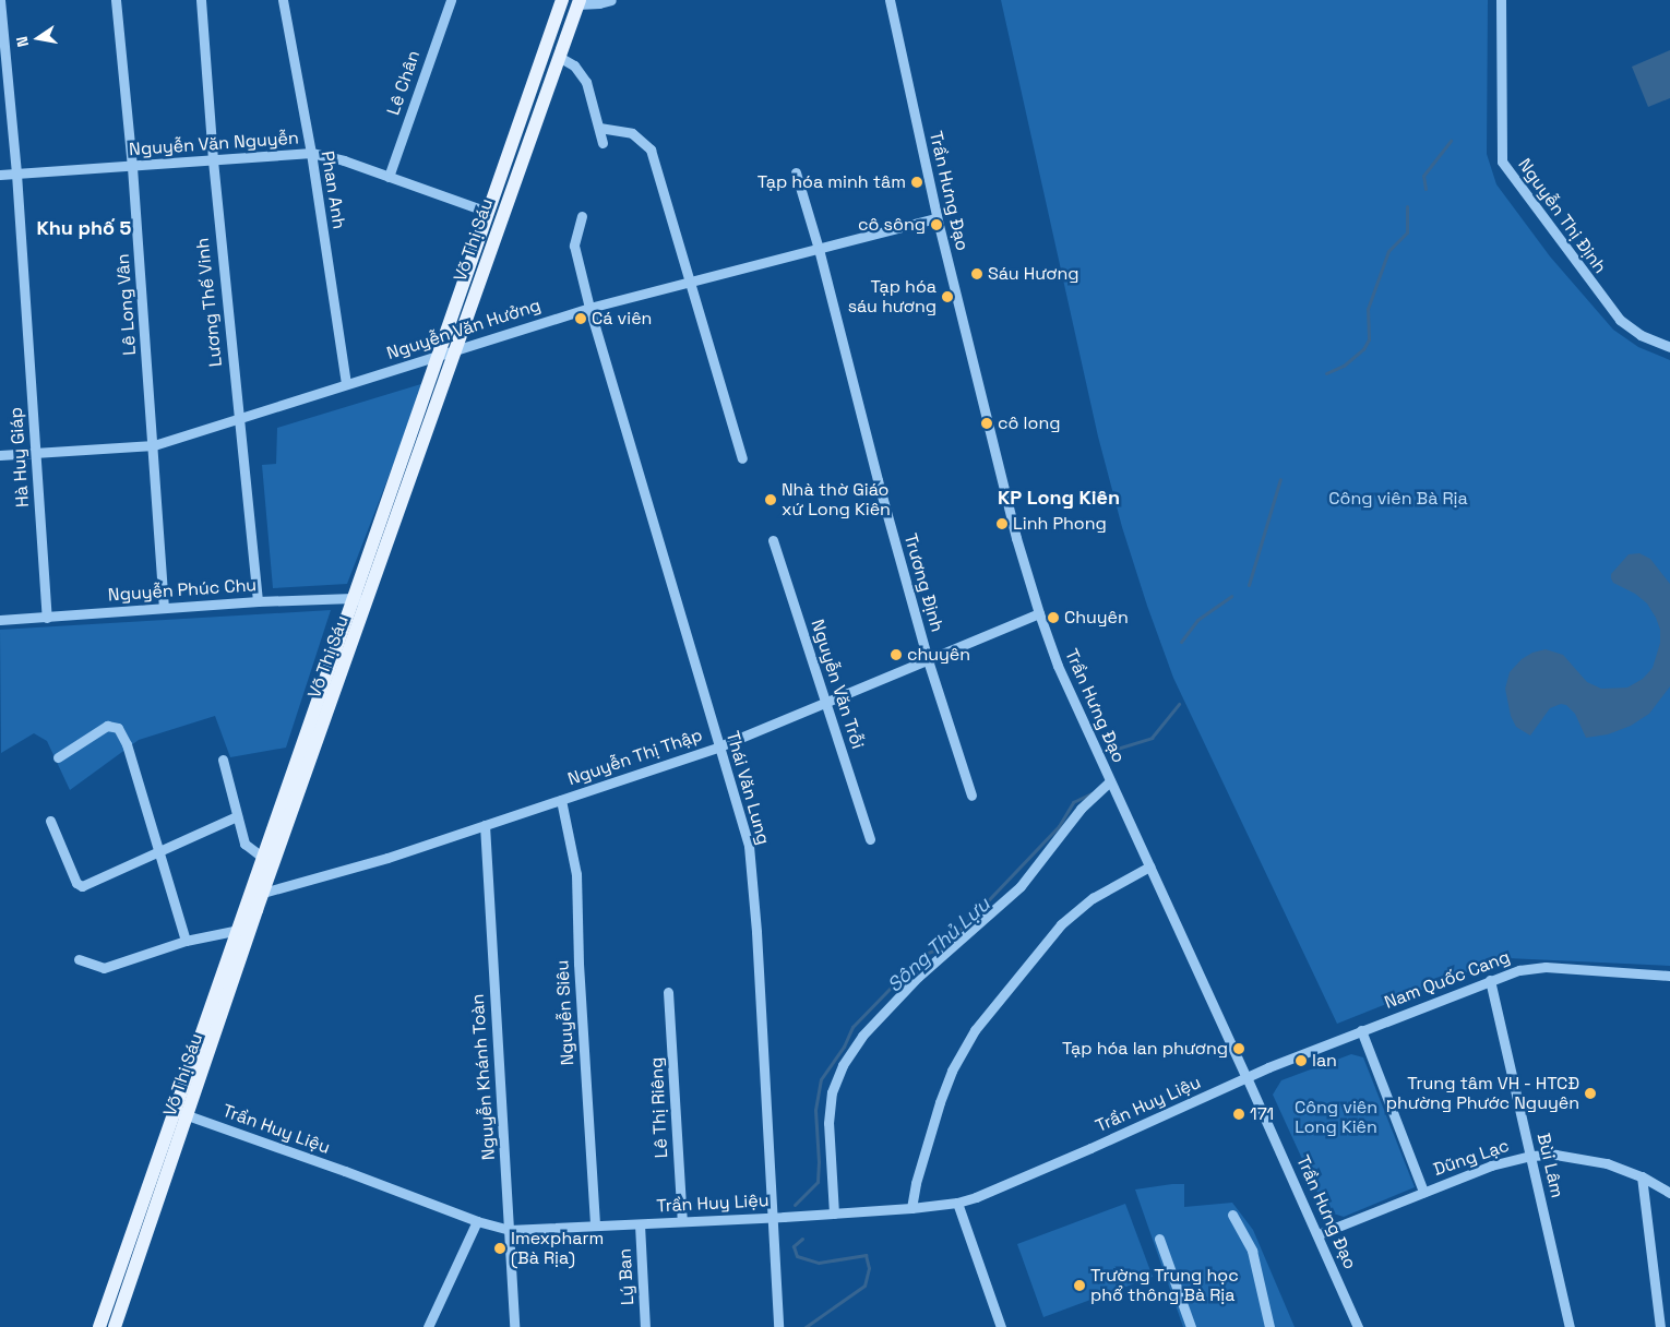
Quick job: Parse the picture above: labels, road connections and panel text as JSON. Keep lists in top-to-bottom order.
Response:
{
  "streets": {
    "main road": ["Võ Thị Sáu"],
    "street": [
      "Lê Chân",
      "Nguyễn Văn Nguyễn",
      "Phan Anh",
      "Trần Hưng Đạo",
      "Nguyễn Thị Định",
      "Lương Thế Vinh",
      "Lê Long Vân",
      "Nguyễn Văn Hưởng",
      "Hà Huy Giáp",
      "Trương Định",
      "Nguyễn Phúc Chu",
      "Nguyễn Văn Trỗi",
      "Nguyễn Thị Thập",
      "Thái Văn Lung",
      "Nam Quốc Cang",
      "Nguyễn Siêu",
      "Nguyễn Khánh Toàn",
      "Trần Huy Liệu",
      "Lê Thị Riêng",
      "Dũng Lạc",
      "Bùi Lâm",
      "Lý Ban"
    ]
  },
  "crossings": [
    ["Lê Chân", "Nguyễn Văn Nguyễn"],
    ["Nguyễn Văn Nguyễn", "Phan Anh"],
    ["Nguyễn Văn Nguyễn", "Võ Thị Sáu"],
    ["Nguyễn Văn Nguyễn", "Lương Thế Vinh"],
    ["Nguyễn Văn Nguyễn", "Lê Long Vân"],
    ["Nguyễn Văn Nguyễn", "Hà Huy Giáp"],
    ["Phan Anh", "Nguyễn Văn Hưởng"],
    ["Trần Hưng Đạo", "Nguyễn Văn Hưởng"],
    ["Trần Hưng Đạo", "Nguyễn Thị Thập"],
    ["Trần Hưng Đạo", "Nam Quốc Cang"],
    ["Trần Hưng Đạo", "Trần Huy Liệu"],
    ["Trần Hưng Đạo", "Dũng Lạc"],
    ["Võ Thị Sáu", "Nguyễn Văn Hưởng"],
    ["Võ Thị Sáu", "Nguyễn Phúc Chu"],
    ["Võ Thị Sáu", "Nguyễn Thị Thập"],
    ["Võ Thị Sáu", "Trần Huy Liệu"],
    ["Lương Thế Vinh", "Nguyễn Văn Hưởng"],
    ["Lương Thế Vinh", "Nguyễn Phúc Chu"],
    ["Lê Long Vân", "Nguyễn Văn Hưởng"],
    ["Lê Long Vân", "Nguyễn Phúc Chu"],
    ["Nguyễn Văn Hưởng", "Hà Huy Giáp"],
    ["Nguyễn Văn Hưởng", "Trương Định"],
    ["Nguyễn Văn Hưởng", "Thái Văn Lung"],
    ["Hà Huy Giáp", "Nguyễn Phúc Chu"],
    ["Trương Định", "Nguyễn Thị Thập"],
    ["Nguyễn Văn Trỗi", "Nguyễn Thị Thập"],
    ["Nguyễn Thị Thập", "Thái Văn Lung"],
    ["Nguyễn Thị Thập", "Nguyễn Siêu"],
    ["Nguyễn Thị Thập", "Nguyễn Khánh Toàn"],
    ["Thái Văn Lung", "Trần Huy Liệu"],
    ["Nam Quốc Cang", "Trần Huy Liệu"],
    ["Nam Quốc Cang", "Bùi Lâm"],
    ["Nguyễn Siêu", "Trần Huy Liệu"],
    ["Nguyễn Khánh Toàn", "Trần Huy Liệu"],
    ["Trần Huy Liệu", "Lê Thị Riêng"],
    ["Trần Huy Liệu", "Lý Ban"],
    ["Dũng Lạc", "Bùi Lâm"]
  ],
  "districts": ["Khu phố 5", "KP Long Kiên"],
  "water": ["Sông Thủ Lựu"],
  "parks": ["Công viên Bà Rịa", "Công viên Long Kiên"],
  "places": [
    "Tạp hóa minh tâm",
    "cô sông",
    "Sáu Hương",
    "Tạp hóa sáu hương",
    "Cá viên",
    "cô long",
    "Nhà thờ Giáo xứ Long Kiên",
    "Linh Phong",
    "Chuyên",
    "chuyên",
    "Tạp hóa lan phương",
    "lan",
    "Trung tâm VH - HTCĐ phường Phước Nguyên",
    "171",
    "Imexpharm (Bà Rịa)",
    "Trường Trung học phổ thông Bà Rịa"
  ],
  "north": "left"
}
